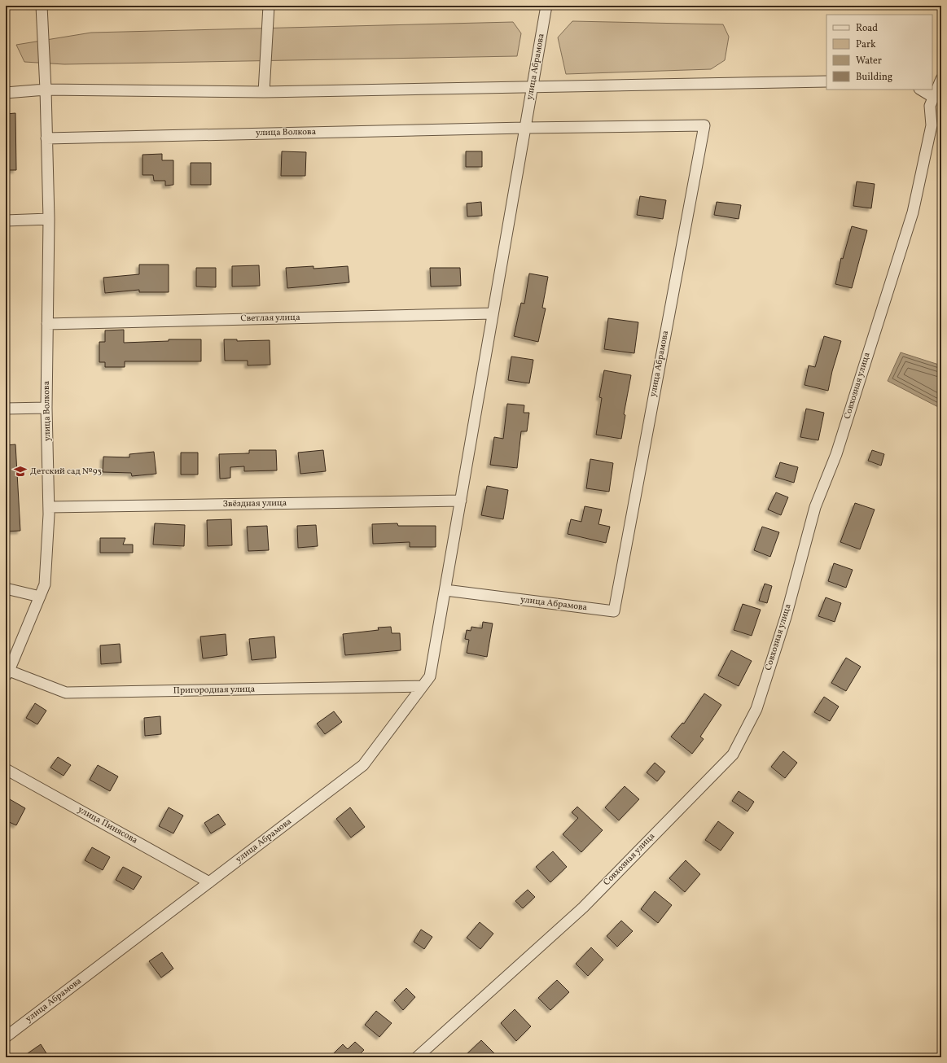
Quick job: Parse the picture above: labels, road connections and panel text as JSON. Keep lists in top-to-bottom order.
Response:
{
  "streets": {
    "street": [
      "улица Абрамова",
      "улица Волкова",
      "Светлая улица",
      "Совхозная улица",
      "Звёздная улица",
      "Пригородная улица",
      "улица Пинясова"
    ]
  },
  "crossings": [
    ["улица Абрамова", "улица Волкова"],
    ["улица Абрамова", "Светлая улица"],
    ["улица Абрамова", "Звёздная улица"],
    ["улица Абрамова", "Пригородная улица"],
    ["улица Абрамова", "улица Пинясова"],
    ["улица Волкова", "Светлая улица"],
    ["улица Волкова", "Звёздная улица"],
    ["улица Волкова", "Пригородная улица"]
  ],
  "places": {
    "school or university": ["Детский сад №93"]
  },
  "legend": [
    "Road",
    "Park",
    "Water",
    "Building"
  ]
}
